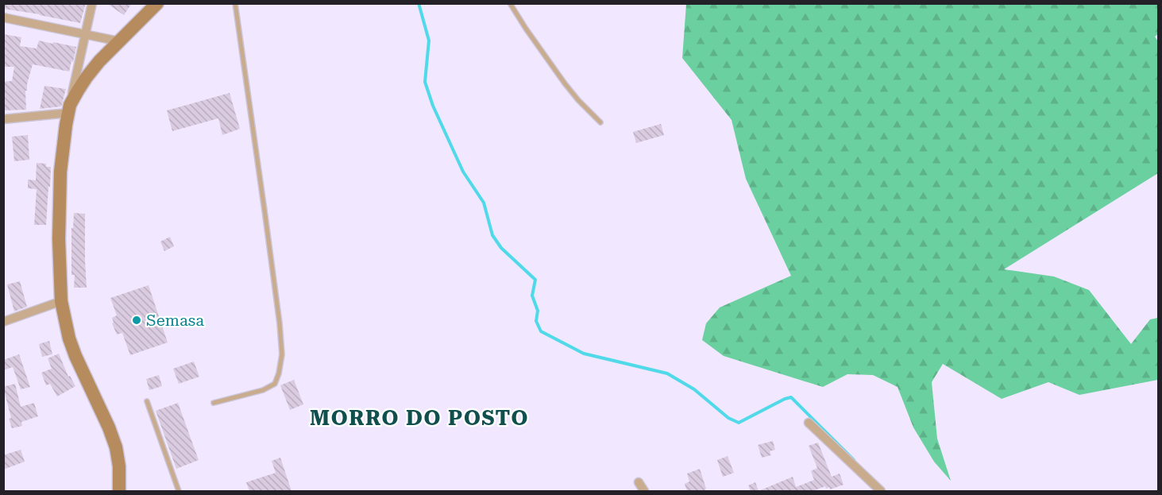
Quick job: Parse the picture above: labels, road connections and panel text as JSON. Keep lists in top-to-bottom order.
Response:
{
  "districts": ["MORRO DO POSTO"],
  "places": ["Semasa"]
}
